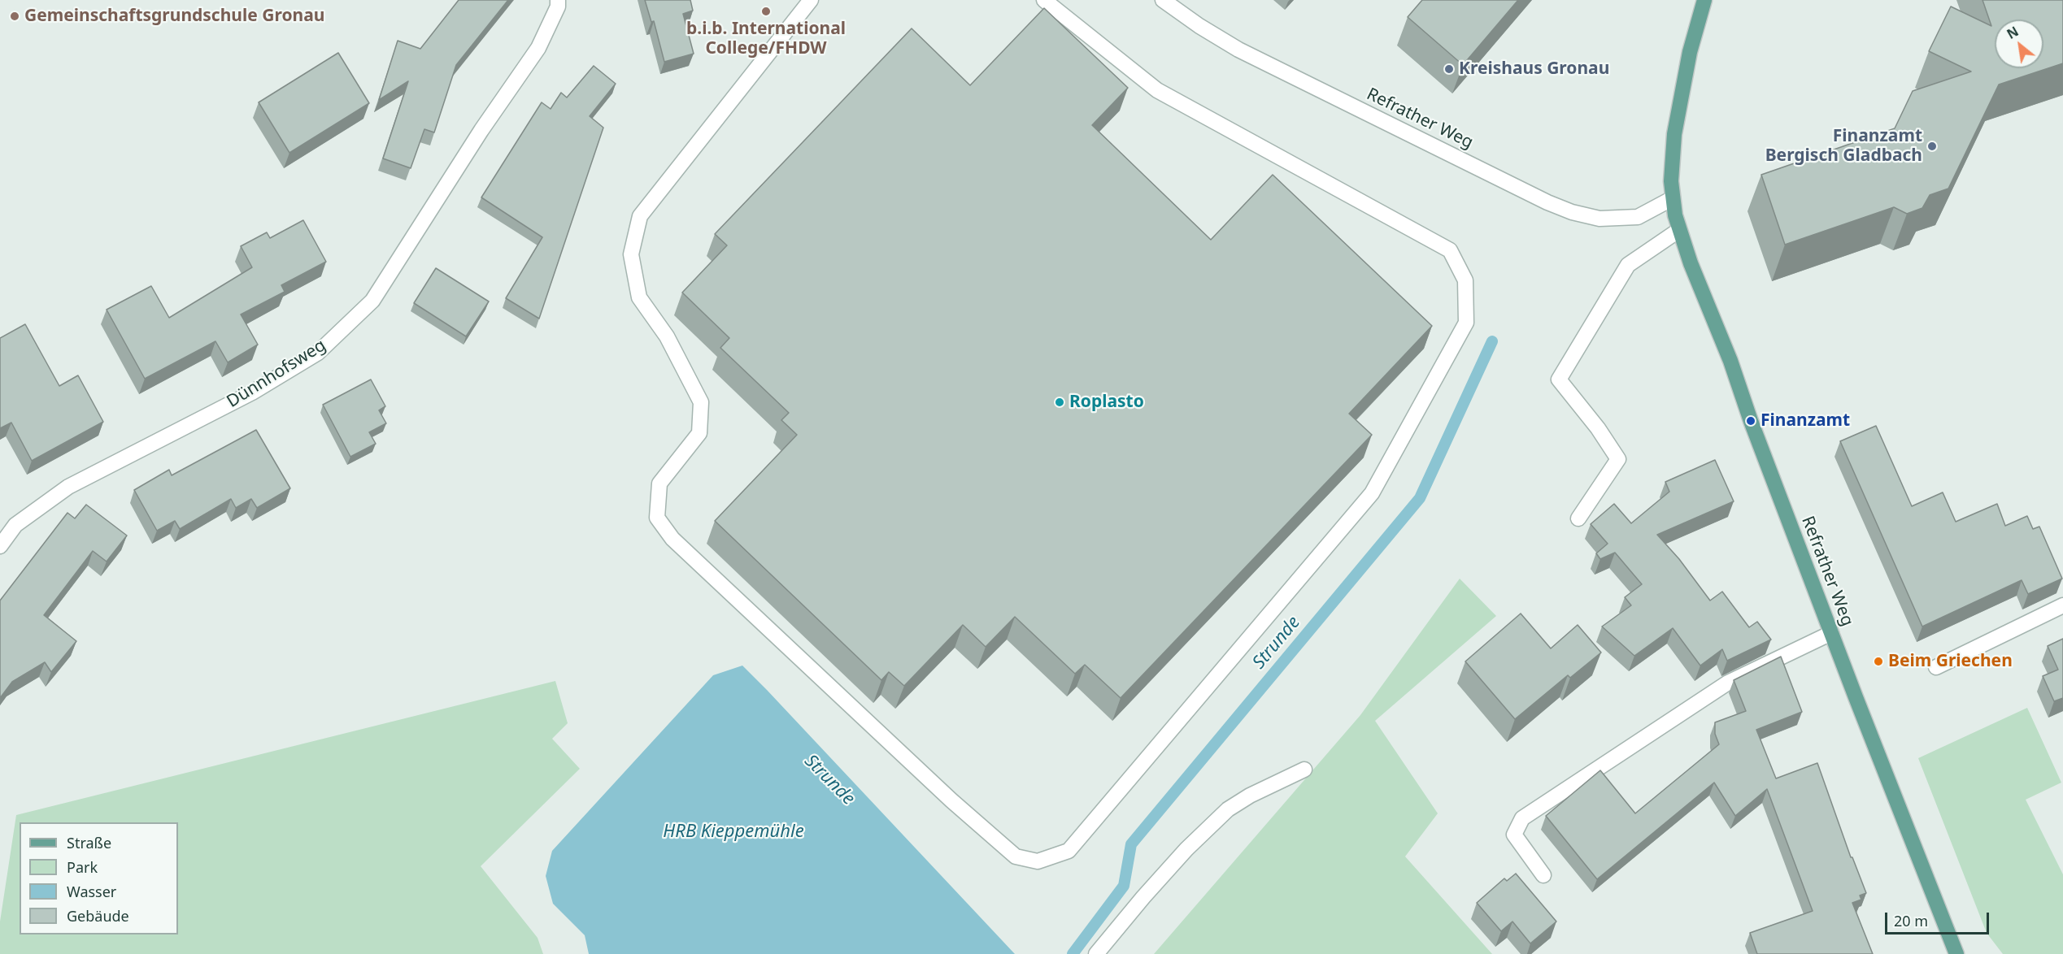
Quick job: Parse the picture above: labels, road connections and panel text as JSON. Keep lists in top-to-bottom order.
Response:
{
  "streets": {
    "main road": ["Refrather Weg"],
    "street": ["Dünnhofsweg"]
  },
  "water": ["Strunde", "HRB Kieppemühle"],
  "places": [
    "b.i.b. International College/FHDW",
    "Gemeinschaftsgrundschule Gronau",
    "Kreishaus Gronau",
    "Finanzamt Bergisch Gladbach",
    "Roplasto",
    "Finanzamt",
    "Beim Griechen"
  ],
  "legend": [
    "Straße",
    "Park",
    "Wasser",
    "Gebäude"
  ],
  "scale_bar": "20 m",
  "north": "top left"
}
